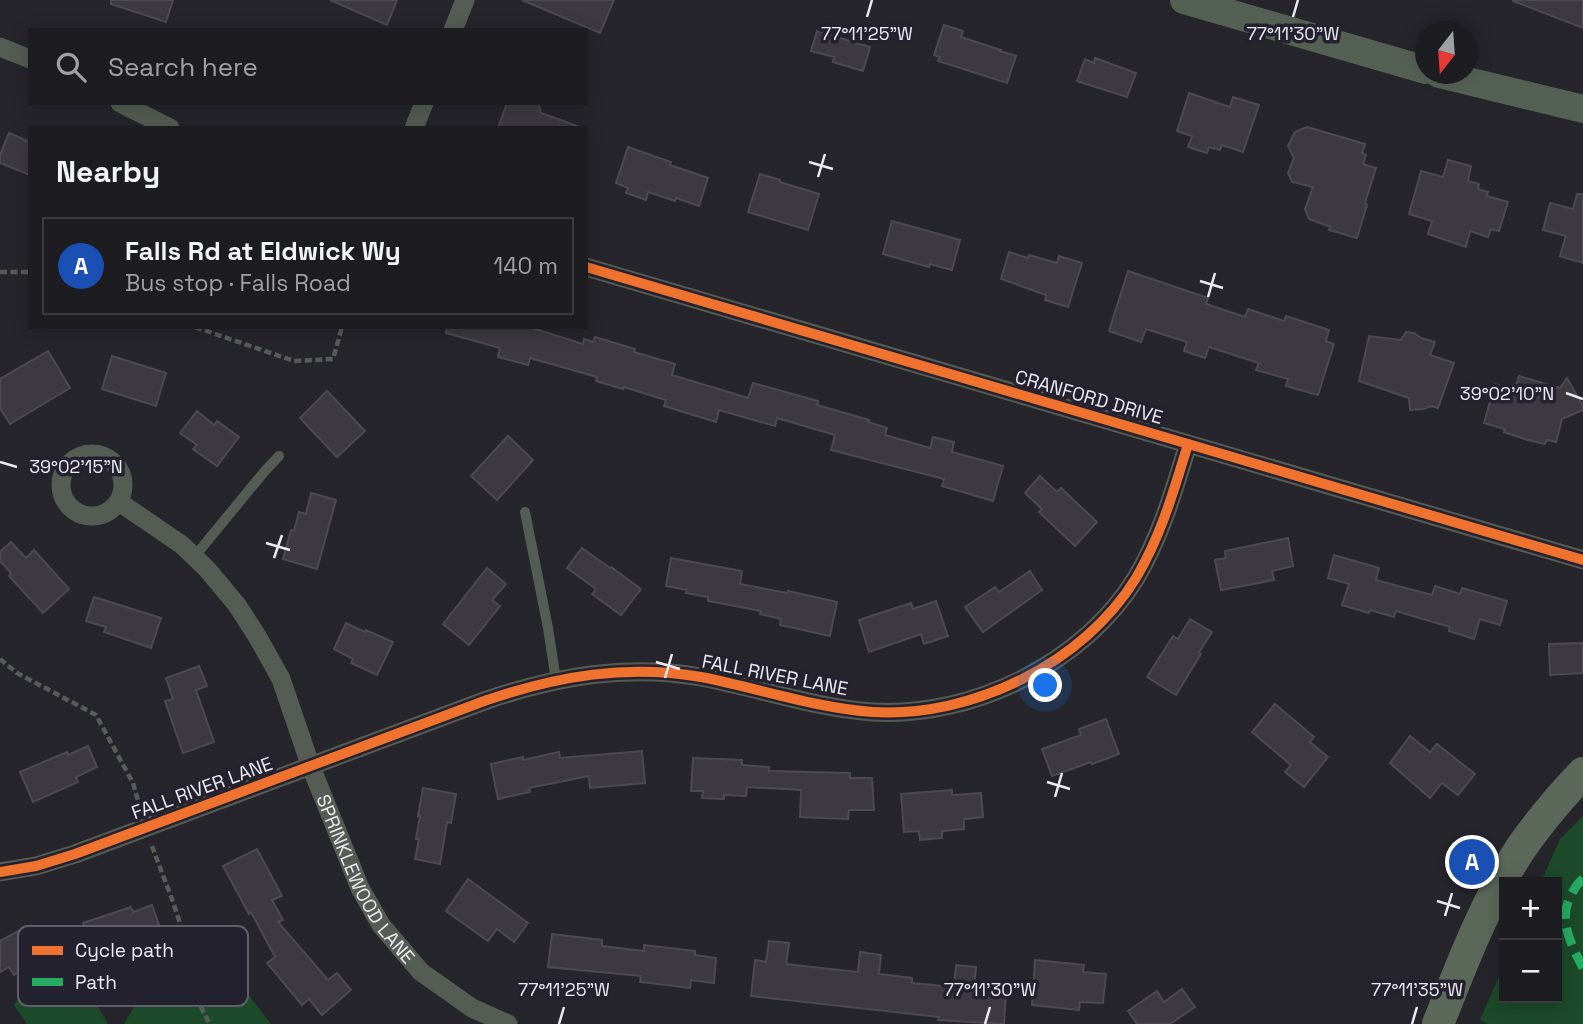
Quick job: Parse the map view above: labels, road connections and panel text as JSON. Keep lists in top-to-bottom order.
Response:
{
  "streets": {
    "street": ["CRANFORD DRIVE", "FALL RIVER LANE", "SPRINKLEWOOD LANE"]
  },
  "crossings": [
    ["CRANFORD DRIVE", "FALL RIVER LANE"],
    ["FALL RIVER LANE", "SPRINKLEWOOD LANE"]
  ],
  "legend": ["Cycle path", "Path"],
  "north": "bottom",
  "page": {
    "search": "Search here",
    "heading": "Nearby",
    "list": [
      {
        "mark": "A",
        "name": "Falls Rd at Eldwick Wy",
        "note": "Bus stop · Falls Road",
        "value": "140 m"
      }
    ],
    "pins": "A",
    "map_buttons": ["+", "−"]
  },
  "coordinates": [
    "77°11'25\"W",
    "77°11'30\"W",
    "39°02'10\"N",
    "39°02'15\"N",
    "77°11'35\"W"
  ]
}
